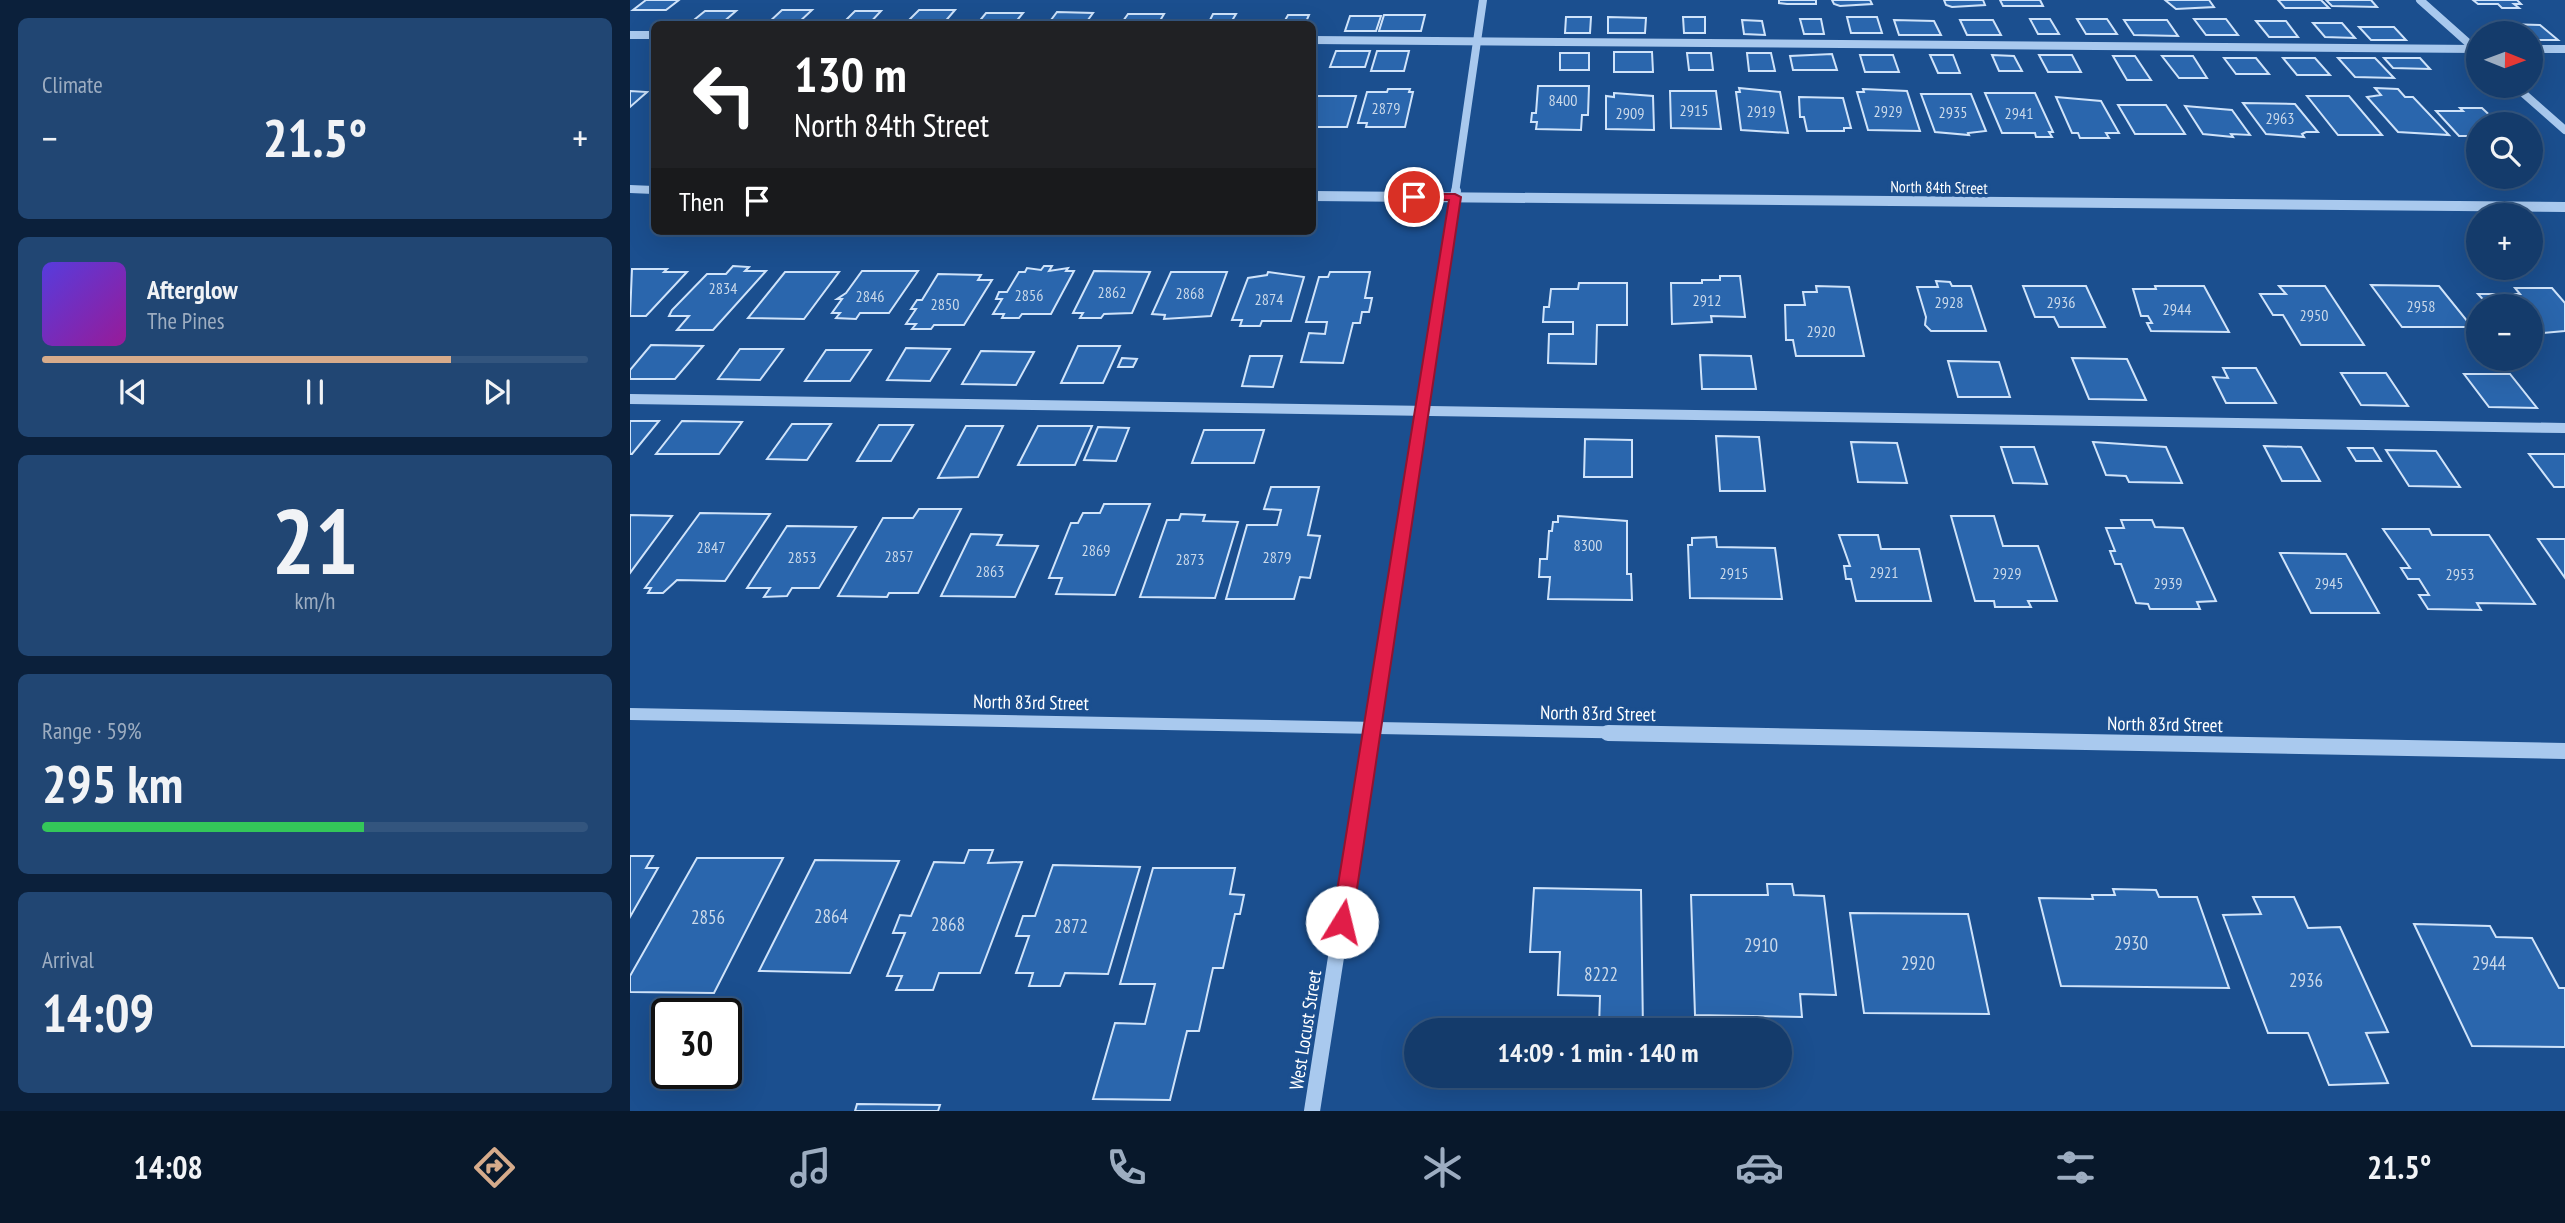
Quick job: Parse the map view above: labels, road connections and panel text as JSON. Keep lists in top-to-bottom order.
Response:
{
  "streets": {
    "street": ["North 84th Street", "North 83rd Street", "West Locust Street"]
  },
  "crossings": [
    ["North 84th Street", "West Locust Street"],
    ["North 83rd Street", "West Locust Street"]
  ],
  "house_numbers": [
    "8400",
    "2879",
    "2915",
    "2919",
    "2929",
    "2935",
    "2909",
    "2941",
    "2963",
    "2834",
    "2862",
    "2868",
    "2856",
    "2846",
    "2874",
    "2912",
    "2928",
    "2936",
    "2850",
    "2958",
    "2944",
    "2950",
    "2920",
    "8300",
    "2847",
    "2869",
    "2857",
    "2853",
    "2879",
    "2873",
    "2863",
    "2921",
    "2915",
    "2929",
    "2953",
    "2939",
    "2945",
    "2864",
    "2856",
    "2868",
    "2872",
    "2930",
    "2910",
    "2920",
    "2944",
    "8222",
    "2936"
  ],
  "north": "right",
  "page": {
    "tile": [
      "Climate",
      ["21", "km/h"],
      ["Range · 59%", "295 km"],
      ["Arrival", "14:09"]
    ],
    "map_buttons": ["+", "−"],
    "turn": ["130 m", "North 84th Street"],
    "heat": ["−", "21.5°", "+"],
    "then": "Then",
    "song": ["Afterglow", "The Pines"],
    "limit": "30",
    "trip": "14:09 · 1 min · 140 m",
    "tabs": ["14:08", "21.5°"]
  }
}
